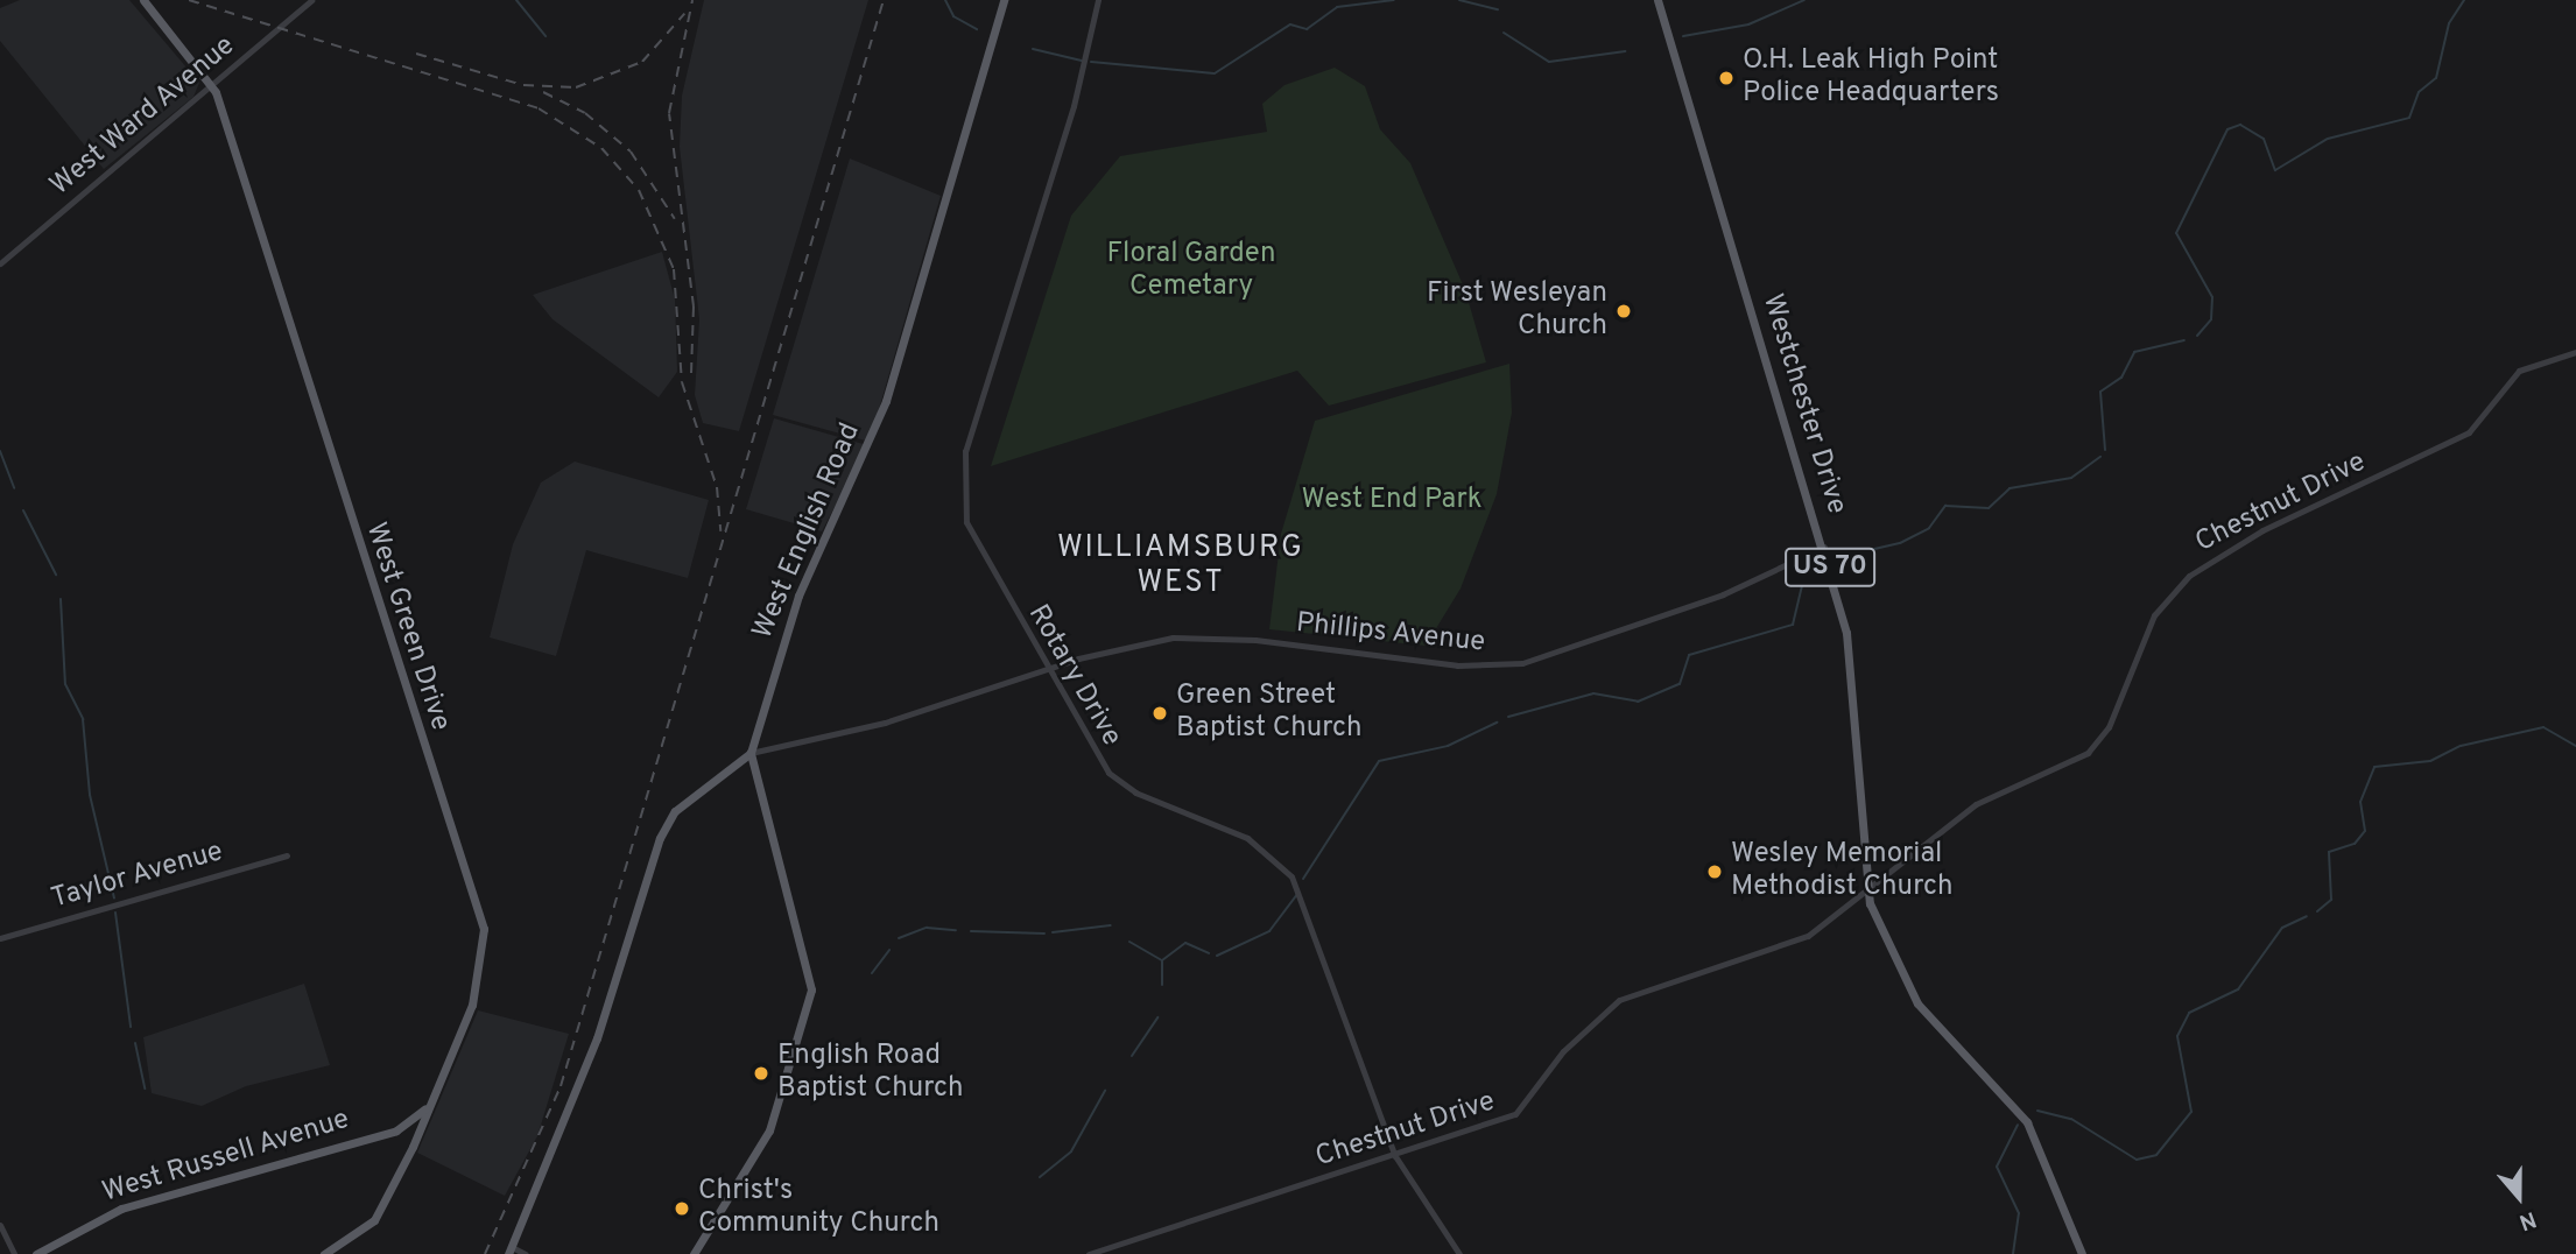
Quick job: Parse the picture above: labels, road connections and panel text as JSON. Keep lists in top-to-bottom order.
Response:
{
  "streets": {
    "main road": [
      "Westchester Drive",
      "West English Road",
      "US 70",
      "West Green Drive",
      "West Russell Avenue"
    ],
    "street": [
      "West Ward Avenue",
      "Chestnut Drive",
      "Phillips Avenue",
      "Rotary Drive",
      "Taylor Avenue"
    ]
  },
  "crossings": [
    ["West Ward Avenue", "West Green Drive"],
    ["Westchester Drive", "Chestnut Drive"],
    ["Westchester Drive", "Phillips Avenue"],
    ["Chestnut Drive", "Rotary Drive"],
    ["West English Road", "Phillips Avenue"],
    ["West Green Drive", "West Russell Avenue"],
    ["Phillips Avenue", "Rotary Drive"]
  ],
  "districts": ["WILLIAMSBURG WEST"],
  "parks": ["Floral Garden Cemetary", "West End Park"],
  "places": [
    "O.H. Leak High Point Police Headquarters",
    "First Wesleyan Church",
    "Green Street Baptist Church",
    "Wesley Memorial Methodist Church",
    "English Road Baptist Church",
    "Christ's Community Church"
  ],
  "north": "bottom"
}
